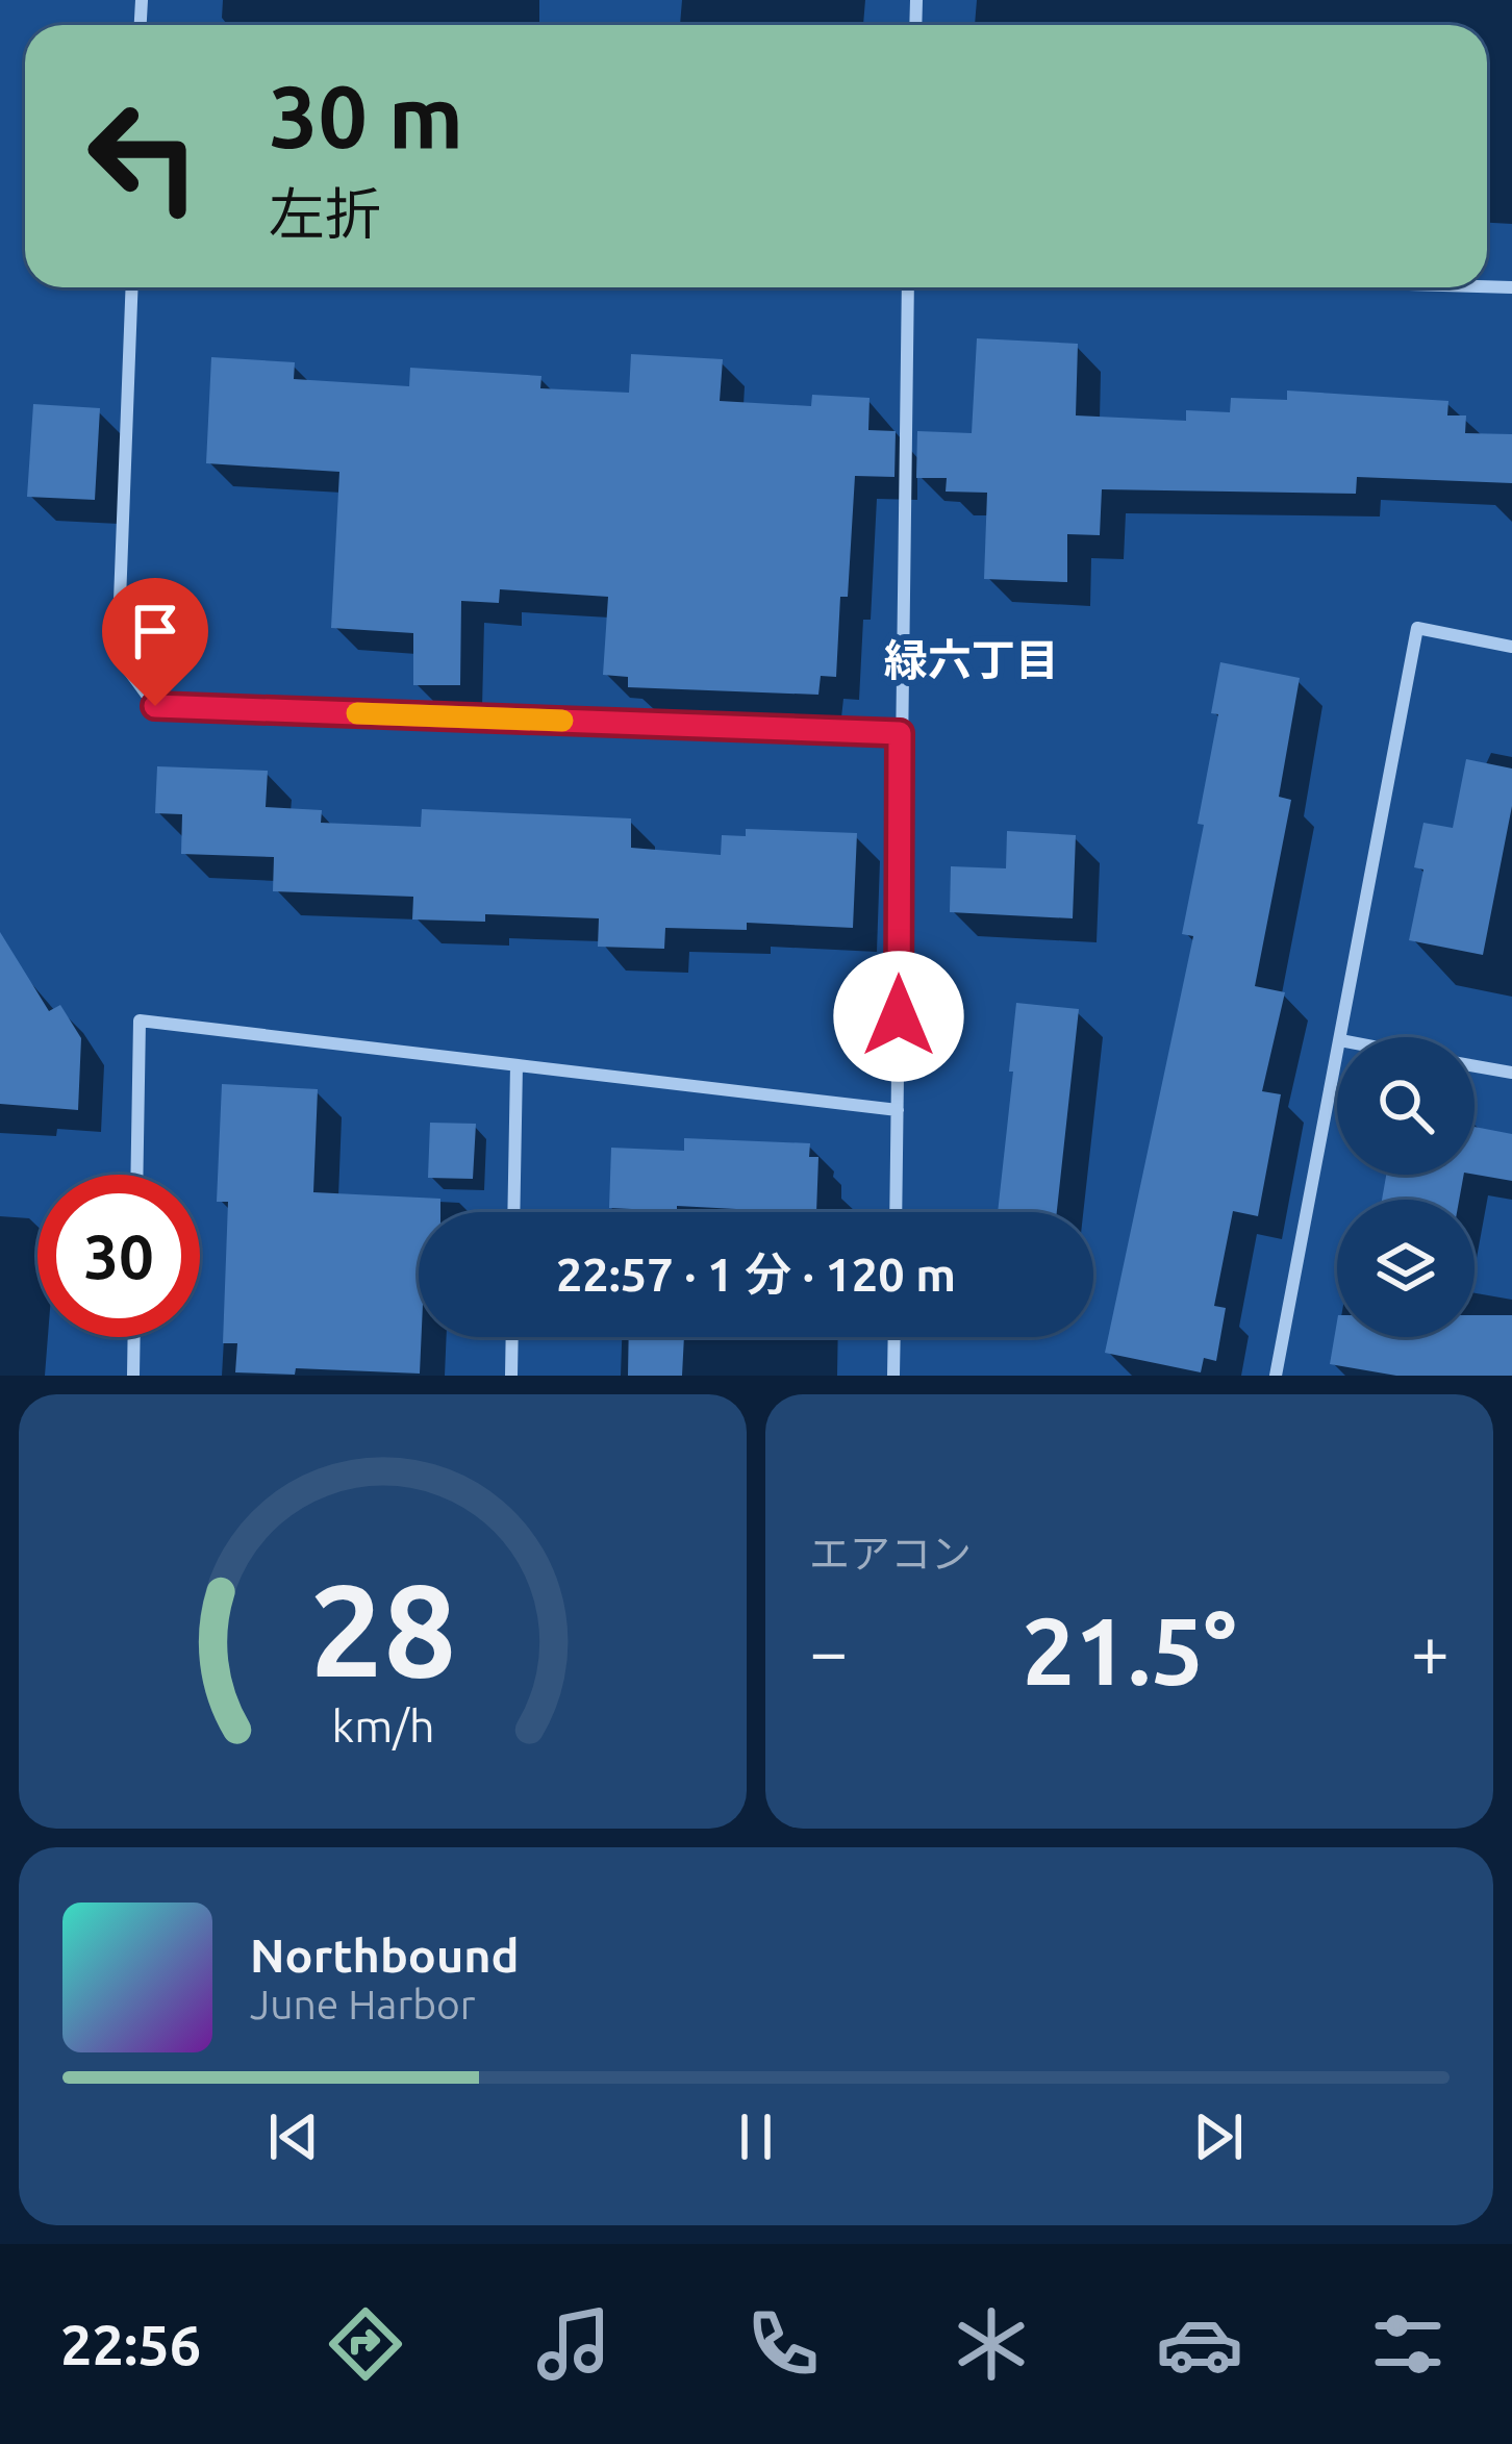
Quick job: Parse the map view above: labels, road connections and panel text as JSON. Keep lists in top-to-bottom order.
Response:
{
  "districts": ["緑六丁目"],
  "page": {
    "turn": ["30 m", "左折"],
    "limit": "30",
    "trip": "22:57 · 1 分 · 120 m",
    "tile": "エアコン",
    "heat": ["−", "21.5°", "+"],
    "song": ["Northbound", "June Harbor"],
    "tabs": "22:56",
    "gauge": ["28", "km/h"]
  }
}
